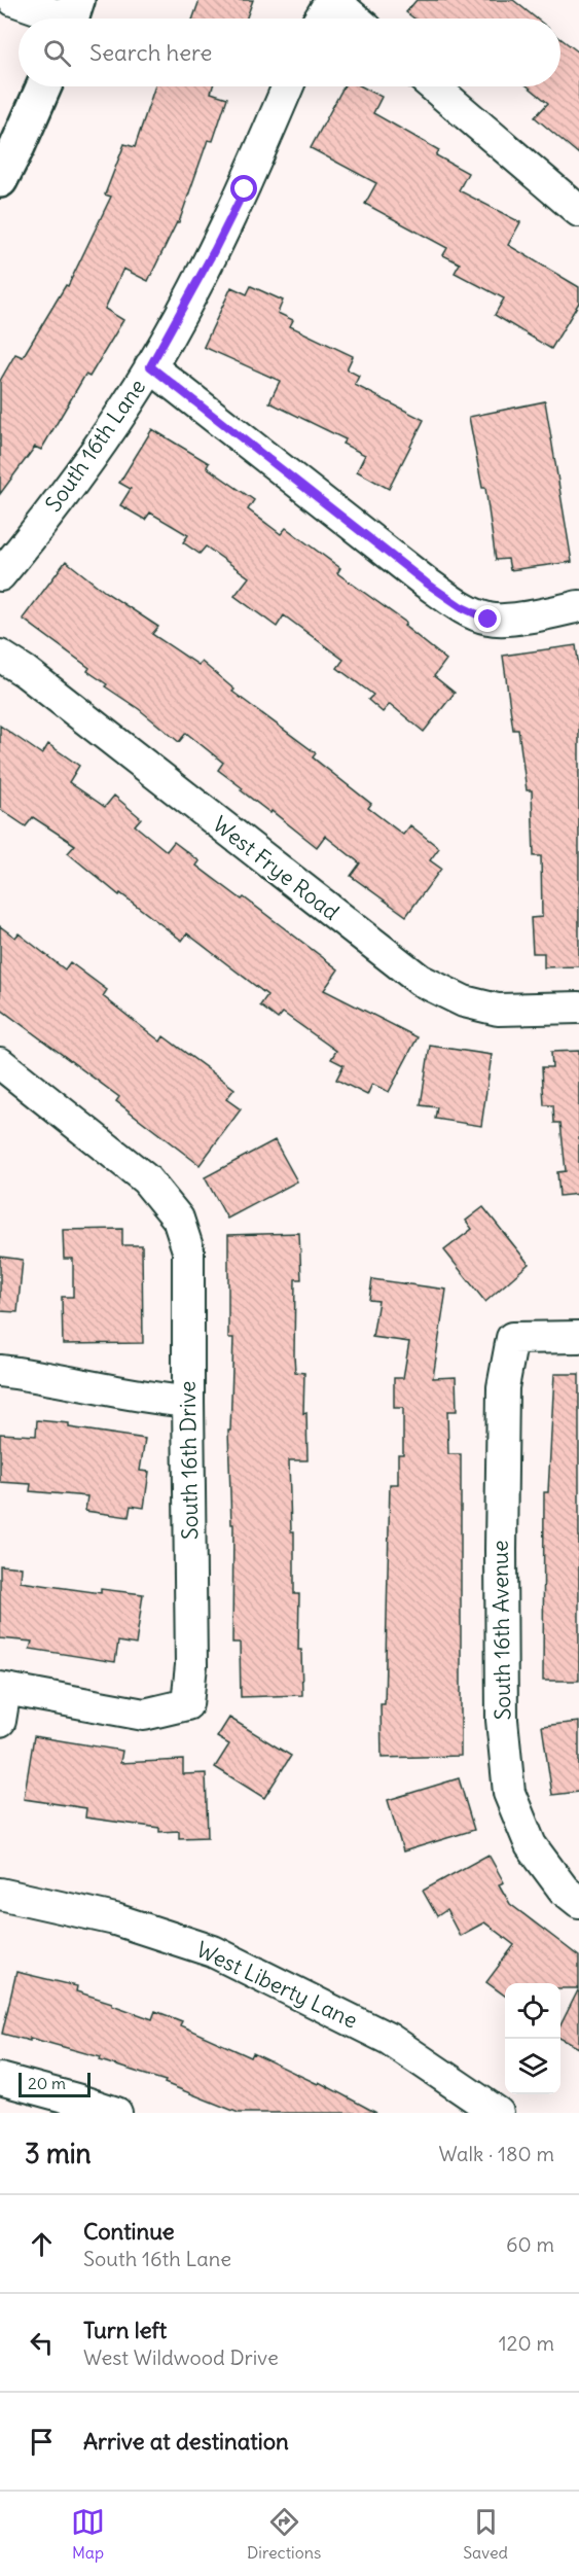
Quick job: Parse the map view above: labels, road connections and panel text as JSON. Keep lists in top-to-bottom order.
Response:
{
  "streets": {
    "street": [
      "South 16th Lane",
      "West Frye Road",
      "South 16th Drive",
      "South 16th Avenue",
      "West Liberty Lane"
    ]
  },
  "scale_bar": "20 m",
  "page": {
    "search": "Search here",
    "scale": "20 m",
    "heading": ["3 min", "Walk · 180 m"],
    "list": [
      ["Continue", "South 16th Lane", "60 m"],
      ["Turn left", "West Wildwood Drive", "120 m"],
      "Arrive at destination"
    ],
    "nav": ["Map", "Directions", "Saved"]
  }
}
